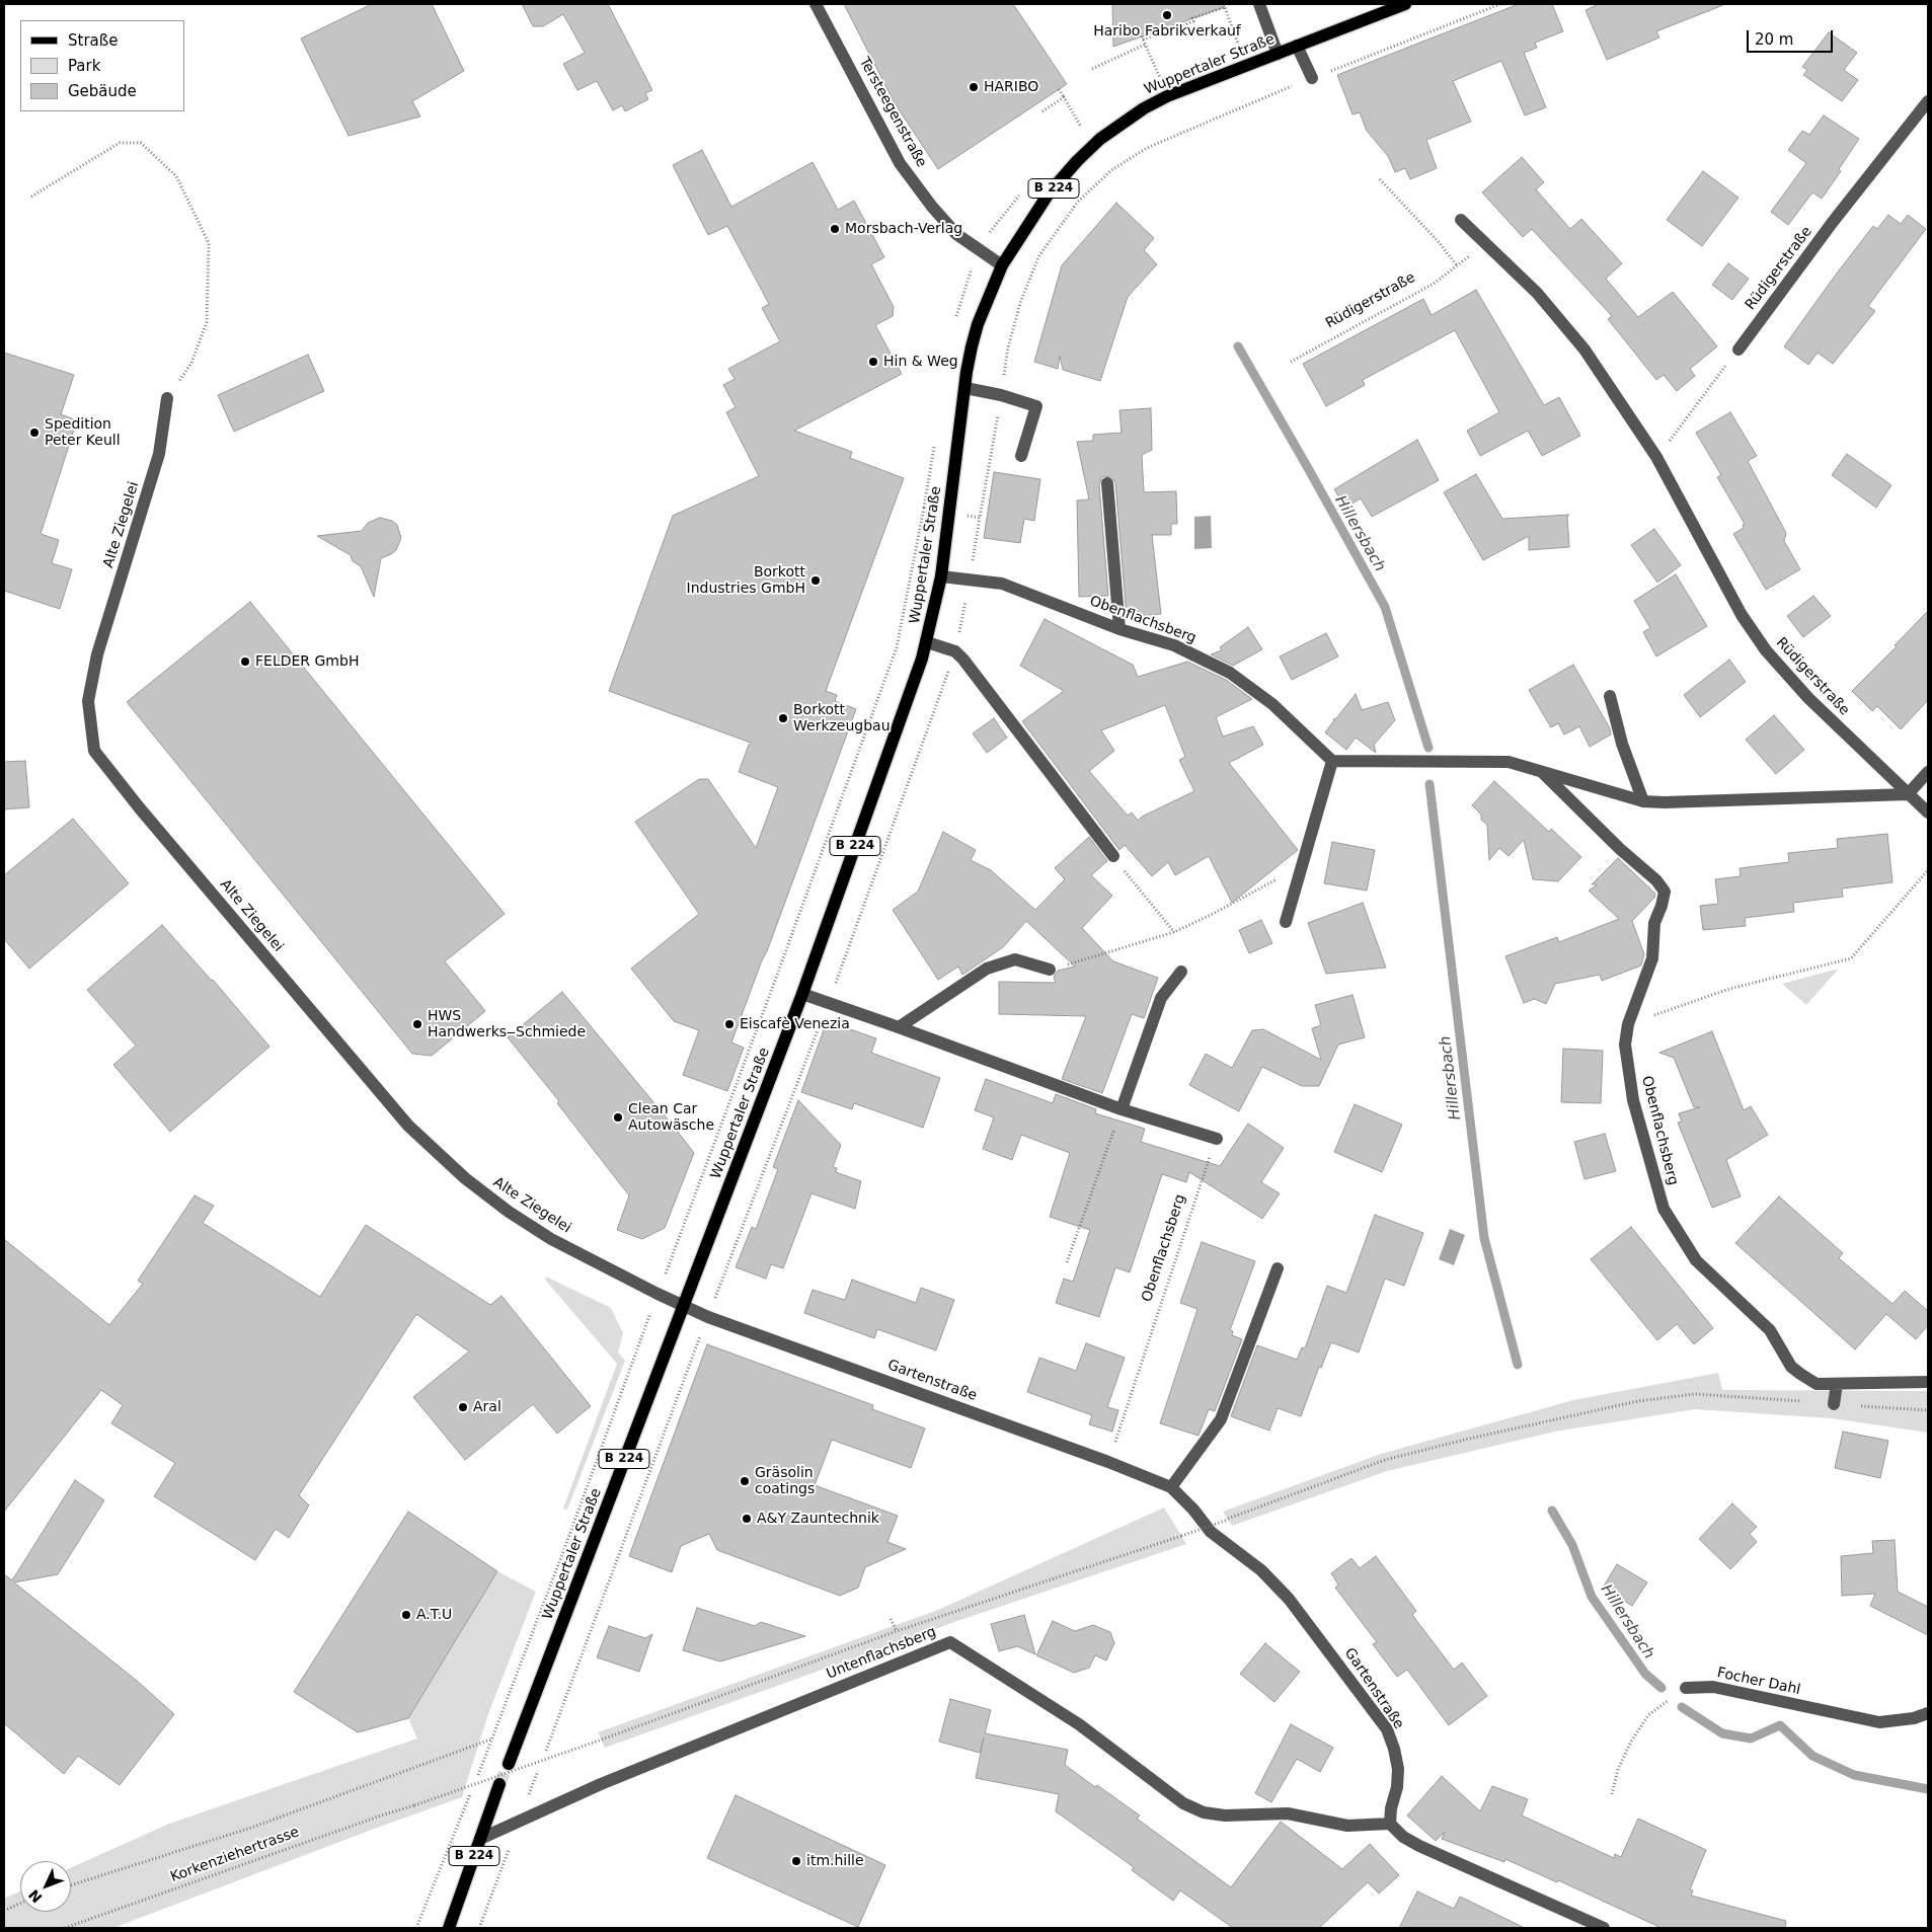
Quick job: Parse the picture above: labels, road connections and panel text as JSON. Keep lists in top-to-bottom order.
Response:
{
  "streets": {
    "main road": ["Wuppertaler Straße", "B 224"],
    "street": [
      "Tersteegenstraße",
      "Rüdigerstraße",
      "Alte Ziegelei",
      "Obenflachsberg",
      "Gartenstraße",
      "Untenflachsberg",
      "Focher Dahl"
    ],
    "path": ["Korkenziehertrasse"]
  },
  "crossings": [
    ["Wuppertaler Straße", "Tersteegenstraße"],
    ["Wuppertaler Straße", "Alte Ziegelei"],
    ["Wuppertaler Straße", "Obenflachsberg"],
    ["Wuppertaler Straße", "Gartenstraße"],
    ["B 224", "Untenflachsberg"],
    ["Rüdigerstraße", "Obenflachsberg"],
    ["Alte Ziegelei", "Gartenstraße"],
    ["Obenflachsberg", "Gartenstraße"],
    ["Gartenstraße", "Untenflachsberg"]
  ],
  "water": ["Hillersbach"],
  "places": [
    "Haribo Fabrikverkauf",
    "HARIBO",
    "Morsbach-Verlag",
    "Hin & Weg",
    "Spedition Peter Keull",
    "Borkott Industries GmbH",
    "FELDER GmbH",
    "Borkott Werkzeugbau",
    "HWS Handwerks‒Schmiede",
    "Eiscafè Venezia",
    "Clean Car Autowäsche",
    "Aral",
    "Gräsolin coatings",
    "A&Y Zauntechnik",
    "A.T.U",
    "itm.hille"
  ],
  "legend": ["Straße", "Park", "Gebäude"],
  "scale_bar": "20 m",
  "north": "bottom left"
}
